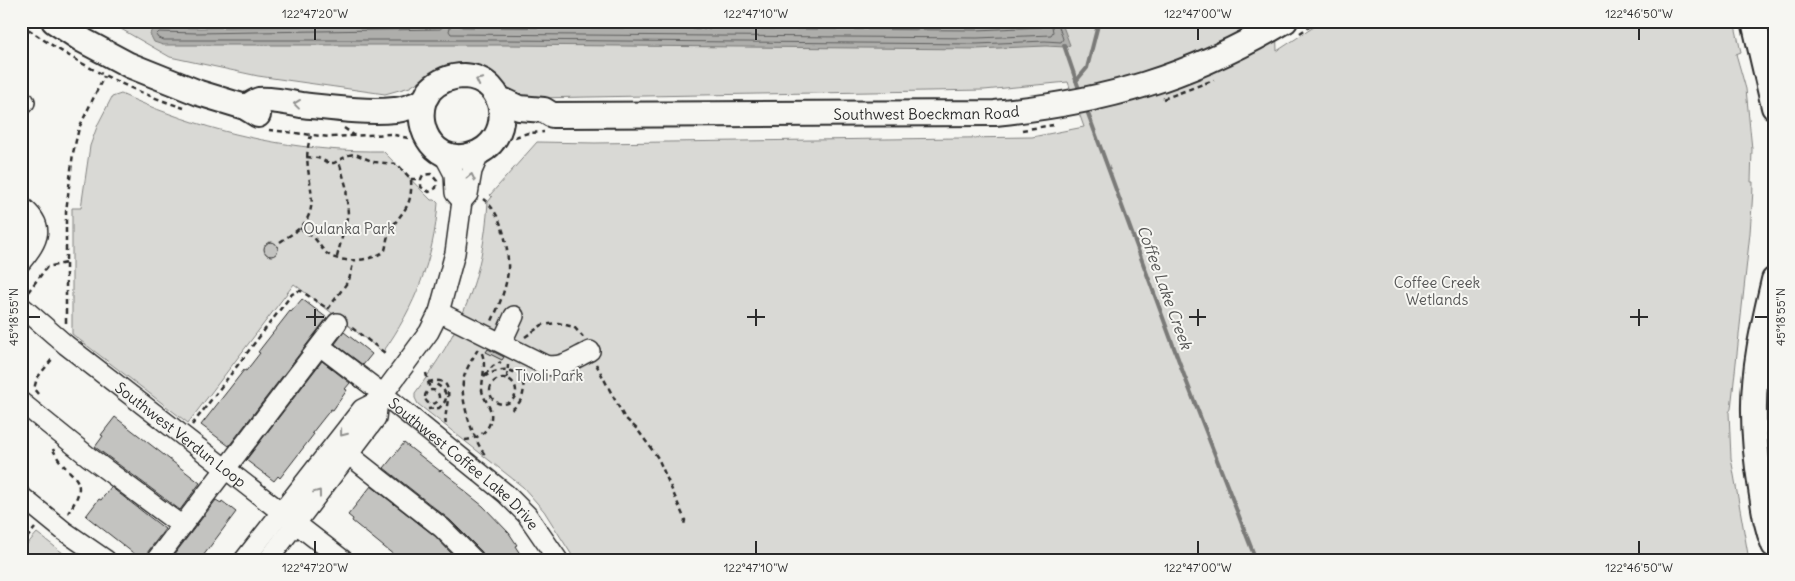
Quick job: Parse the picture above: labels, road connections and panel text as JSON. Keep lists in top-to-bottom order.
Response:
{
  "streets": {
    "main road": ["Southwest Boeckman Road"],
    "street": ["Southwest Verdun Loop", "Southwest Coffee Lake Drive"]
  },
  "water": ["Coffee Lake Creek"],
  "parks": ["Oulanka Park", "Coffee Creek Wetlands", "Tivoli Park"],
  "coordinates": [
    "122°47'20\"W",
    "122°47'10\"W",
    "122°47'00\"W",
    "122°46'50\"W",
    "45°18'55\"N"
  ]
}
